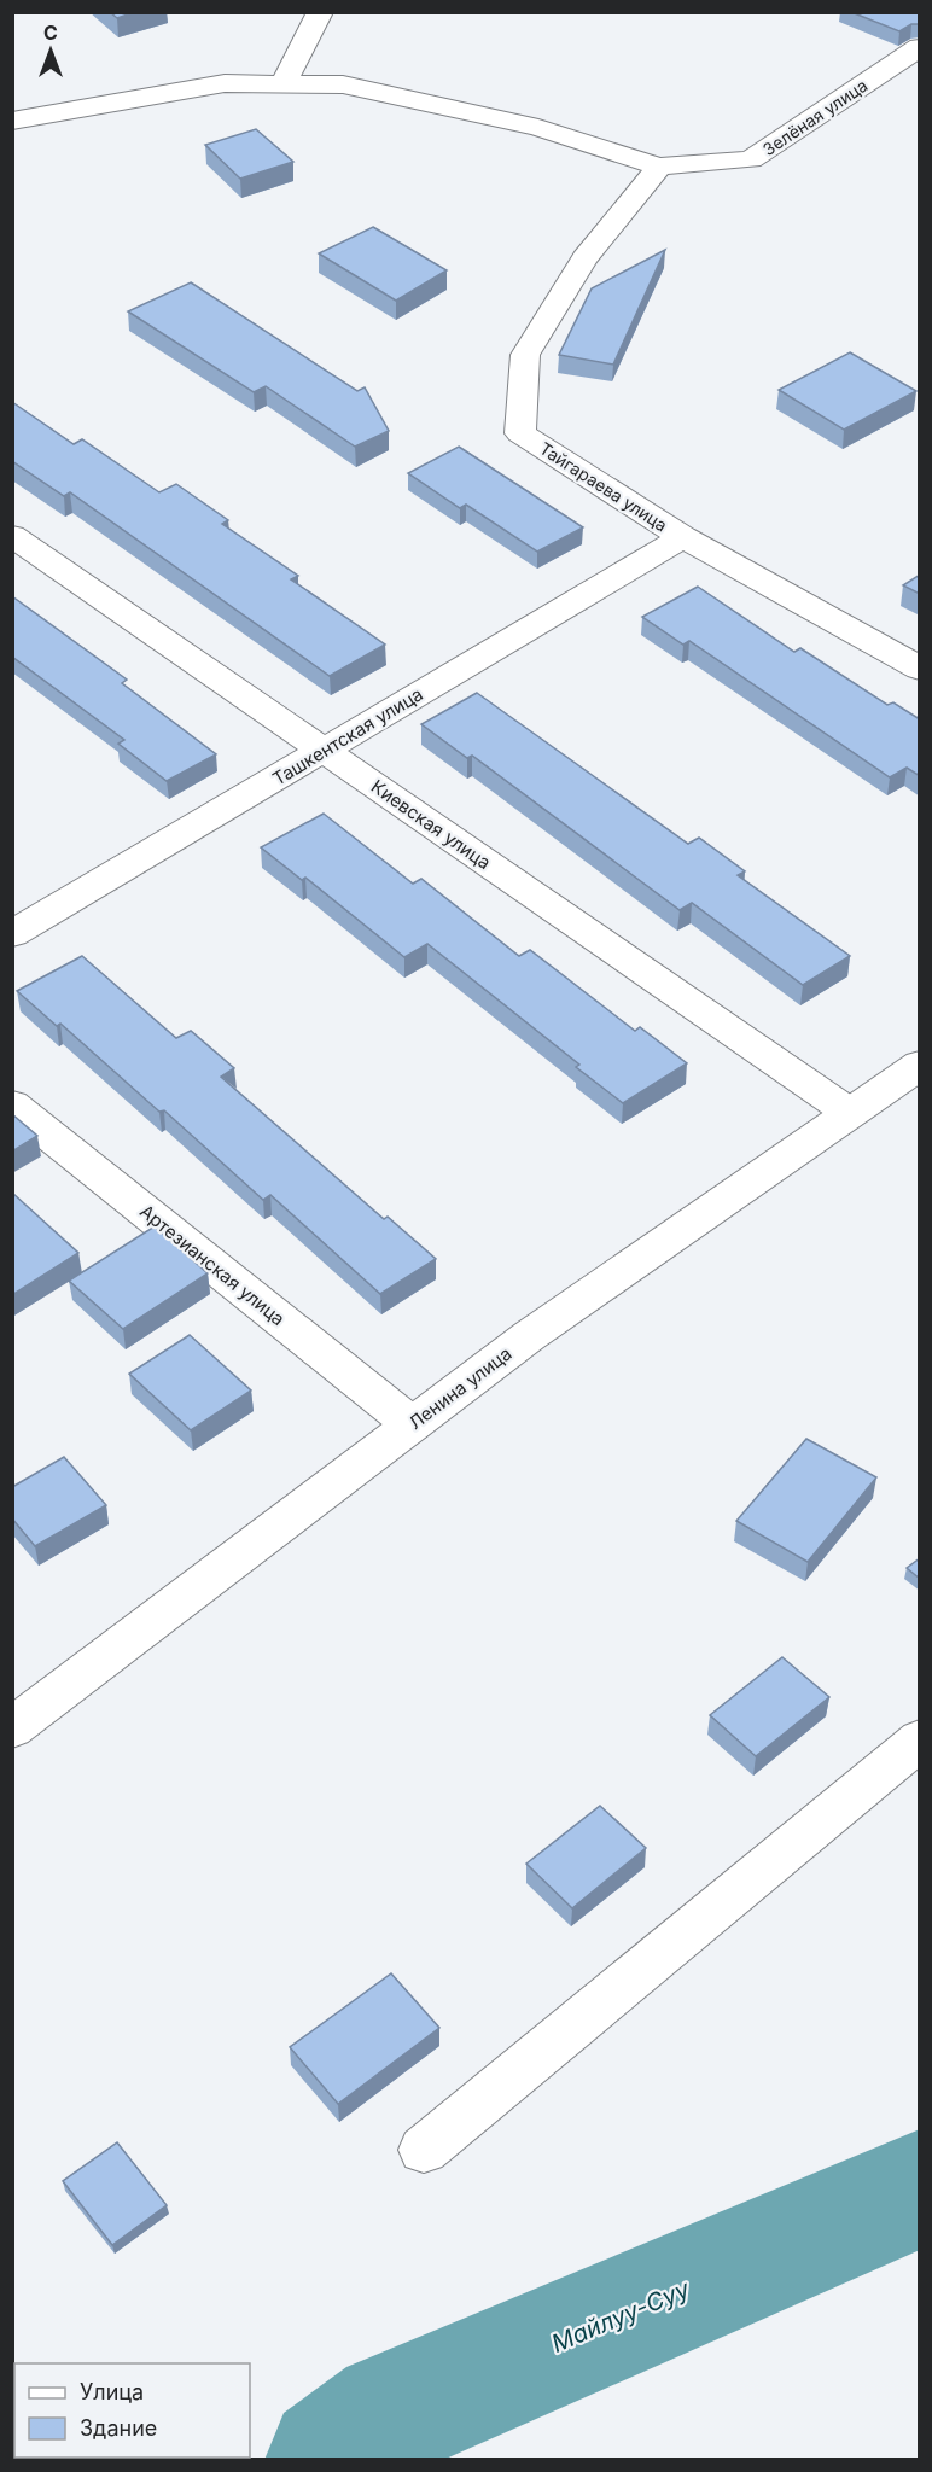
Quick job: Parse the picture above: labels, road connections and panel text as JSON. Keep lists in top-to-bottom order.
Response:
{
  "streets": {
    "street": [
      "Зелёная улица",
      "Тайгараева улица",
      "Ташкентская улица",
      "Киевская улица",
      "Артезианская улица",
      "Ленина улица"
    ]
  },
  "crossings": [
    ["Зелёная улица", "Тайгараева улица"],
    ["Тайгараева улица", "Ташкентская улица"],
    ["Ташкентская улица", "Киевская улица"],
    ["Киевская улица", "Ленина улица"],
    ["Артезианская улица", "Ленина улица"]
  ],
  "water": ["Майлуу-Суу"],
  "legend": ["Улица", "Здание"],
  "north": "top"
}
